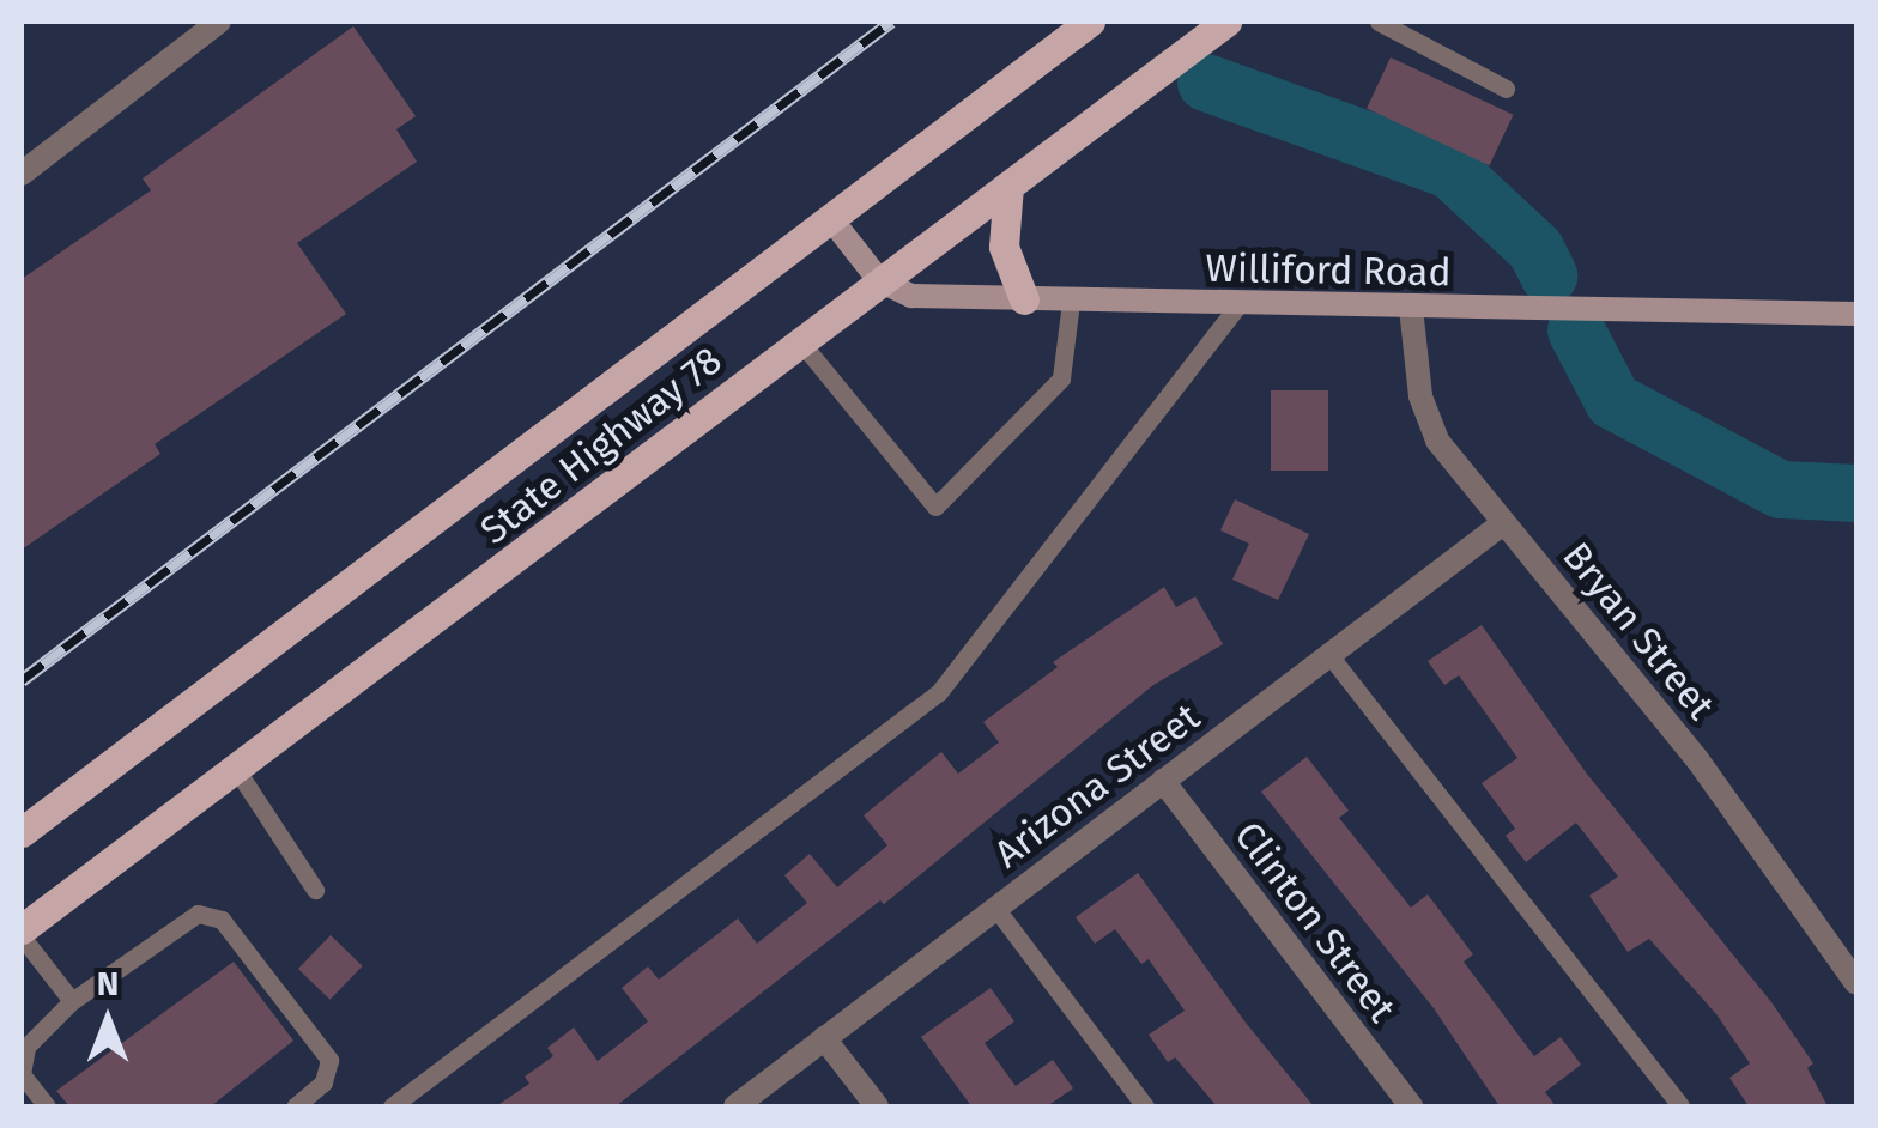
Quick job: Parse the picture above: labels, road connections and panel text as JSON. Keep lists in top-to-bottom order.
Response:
{
  "streets": {
    "main road": ["State Highway 78"],
    "street": [
      "Williford Road",
      "Bryan Street",
      "Arizona Street",
      "Clinton Street"
    ]
  },
  "crossings": [
    ["Williford Road", "State Highway 78"],
    ["Williford Road", "Bryan Street"],
    ["Bryan Street", "Arizona Street"],
    ["Arizona Street", "Clinton Street"]
  ],
  "north": "top"
}
